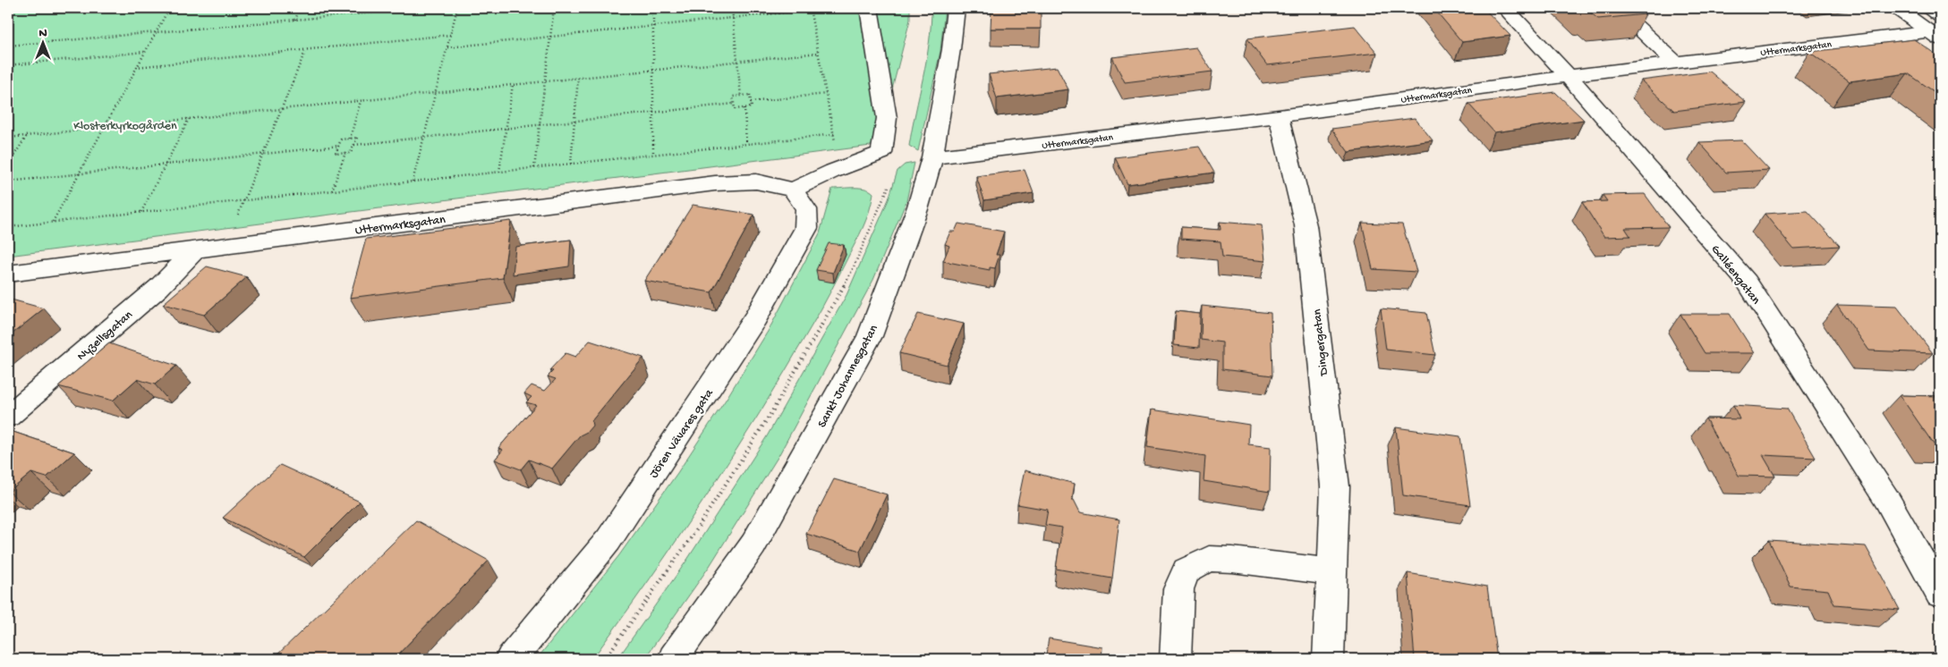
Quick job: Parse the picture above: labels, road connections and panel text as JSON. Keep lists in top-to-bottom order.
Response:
{
  "streets": {
    "street": [
      "Uttermarksgatan",
      "Galléengatan",
      "Nyzellsgatan",
      "Dingergatan",
      "Sankt Johannesgatan",
      "Jören Vävares gata"
    ]
  },
  "crossings": [
    ["Uttermarksgatan", "Galléengatan"],
    ["Uttermarksgatan", "Nyzellsgatan"],
    ["Uttermarksgatan", "Dingergatan"],
    ["Uttermarksgatan", "Sankt Johannesgatan"],
    ["Uttermarksgatan", "Jören Vävares gata"]
  ],
  "parks": ["Klosterkyrkogården"],
  "north": "top"
}
